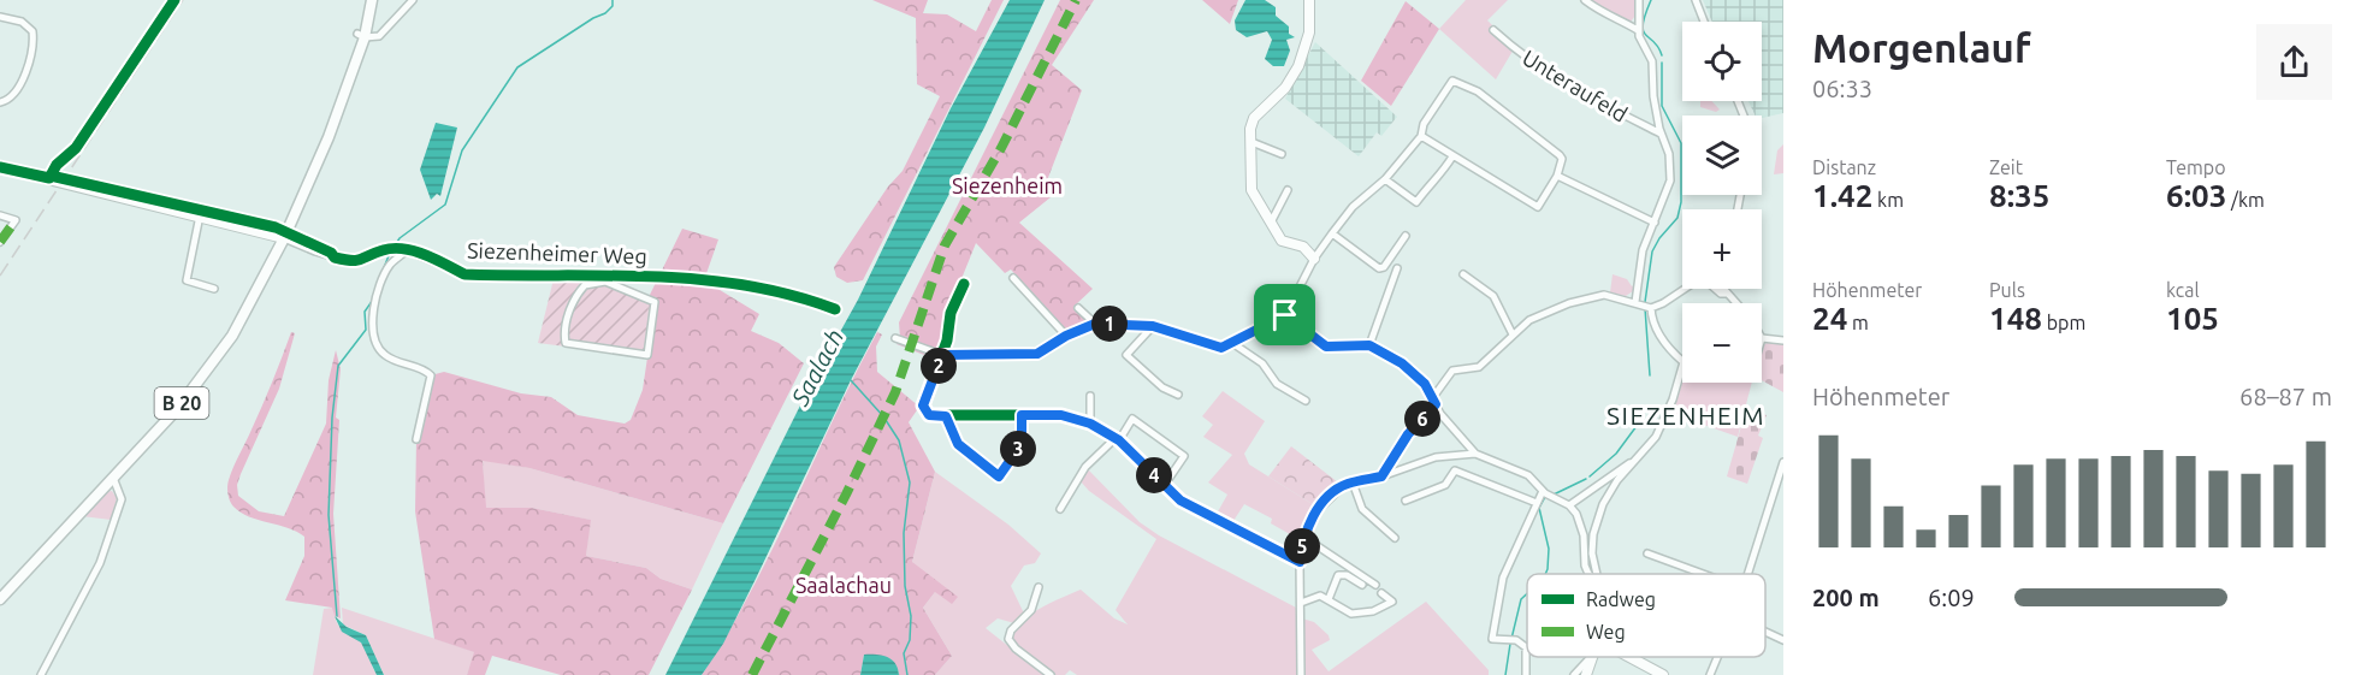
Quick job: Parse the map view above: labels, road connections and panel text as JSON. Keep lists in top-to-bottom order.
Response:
{
  "streets": {
    "main road": ["B 20"],
    "street": ["Unteraufeld", "Siezenheimer Weg"]
  },
  "crossings": [
    ["Siezenheimer Weg", "B 20"]
  ],
  "districts": ["SIEZENHEIM"],
  "water": ["Saalach"],
  "parks": ["Siezenheim", "Saalachau"],
  "legend": ["Radweg", "Weg"],
  "page": {
    "heading": ["Morgenlauf", "06:33"],
    "map_buttons": ["+", "−"],
    "stats": [
      ["Distanz", "1.42 km"],
      ["Zeit", "8:35"],
      ["Tempo", "6:03 /km"],
      ["Höhenmeter", "24 m"],
      ["Puls", "148 bpm"],
      ["kcal", "105"]
    ],
    "pins": [
      "1",
      "2",
      "6",
      "3",
      "4",
      "5"
    ],
    "chart": ["Höhenmeter", "68–87 m"],
    "list": [
      {
        "name": "200 m",
        "note": "6:09"
      }
    ]
  }
}
